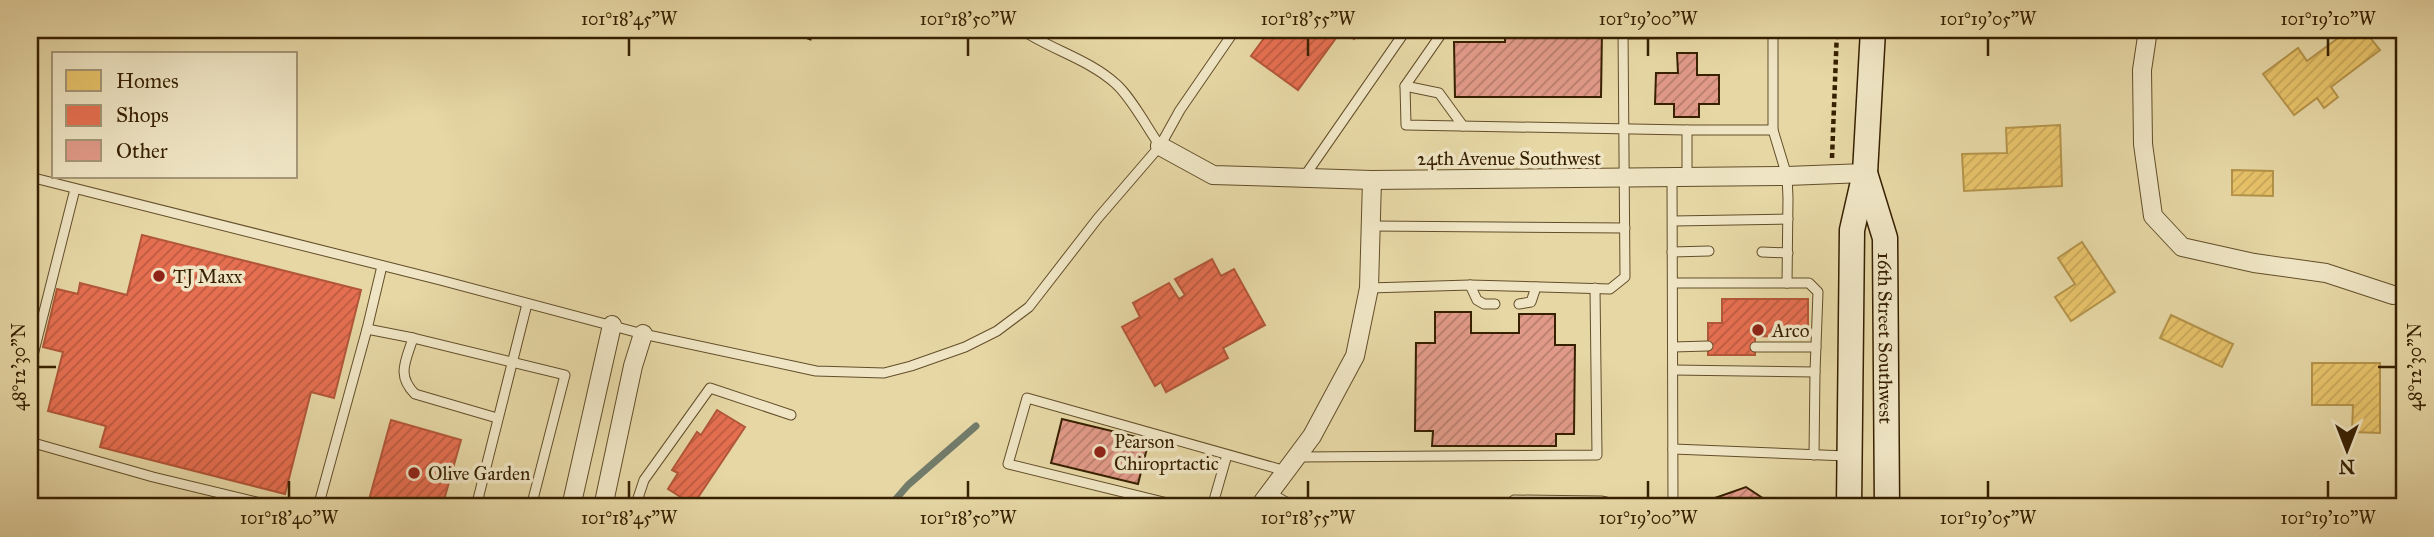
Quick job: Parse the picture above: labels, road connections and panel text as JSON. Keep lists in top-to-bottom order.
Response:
{
  "streets": {
    "main road": ["16th Street Southwest"],
    "street": ["24th Avenue Southwest"]
  },
  "crossings": [
    ["24th Avenue Southwest", "16th Street Southwest"]
  ],
  "places": [
    "TJ Maxx",
    "Arco",
    "Pearson Chiroprtactic",
    "Olive Garden"
  ],
  "legend": ["Homes", "Shops", "Other"],
  "north": "bottom",
  "coordinates": [
    "101°18'45\"W",
    "101°18'50\"W",
    "101°18'55\"W",
    "101°19'00\"W",
    "101°19'05\"W",
    "101°19'10\"W",
    "48°12'30\"N",
    "101°18'40\"W"
  ]
}
